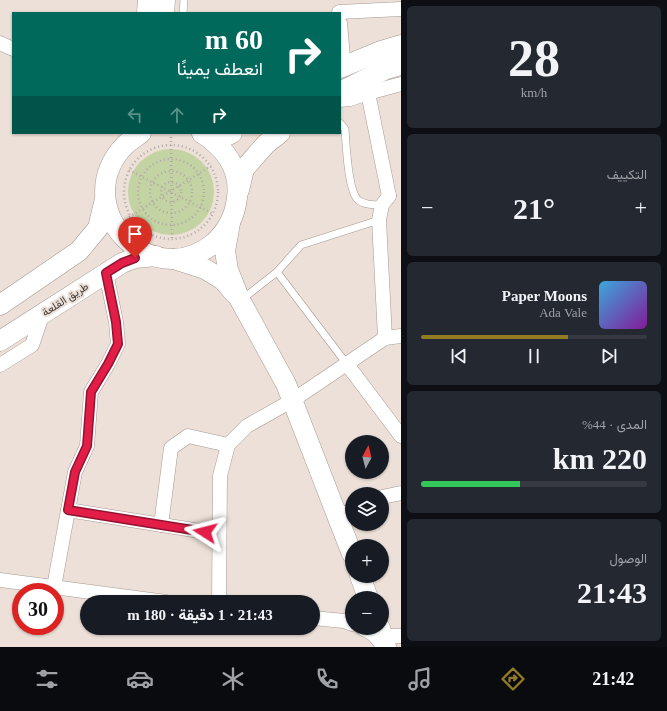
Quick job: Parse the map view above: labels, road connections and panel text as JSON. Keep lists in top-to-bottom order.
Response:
{
  "streets": {
    "main road": ["طريق القلعة"]
  },
  "north": "top",
  "page": {
    "tile": [
      ["28", "km/h"],
      "التكييف",
      ["المدى · 44%", "220 km"],
      ["الوصول", "21:43"]
    ],
    "turn": ["60 m", "انعطف يمينًا"],
    "heat": ["−", "21°", "+"],
    "song": ["Paper Moons", "Ada Vale"],
    "map_buttons": ["+", "−"],
    "limit": "30",
    "trip": "21:43 · 1 دقيقة · 180 m",
    "tabs": "21:42"
  }
}
